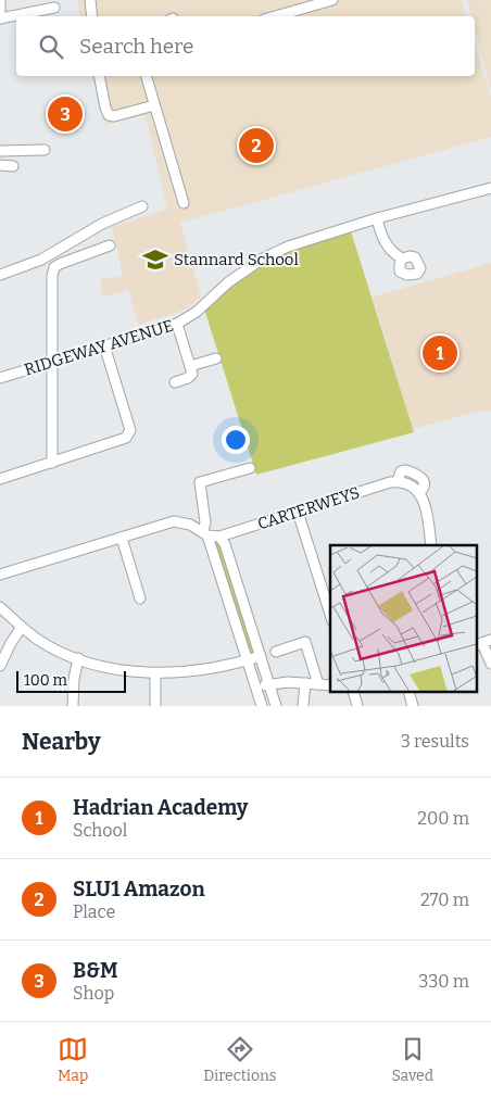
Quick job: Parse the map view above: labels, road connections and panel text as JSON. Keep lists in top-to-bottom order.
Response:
{
  "streets": {
    "street": ["RIDGEWAY AVENUE", "CARTERWEYS"]
  },
  "places": {
    "school or university": ["Stannard School"]
  },
  "scale_bar": "100 m",
  "page": {
    "search": "Search here",
    "pins": ["3", "2", "1"],
    "scale": "100 m",
    "heading": ["Nearby", "3 results"],
    "list": [
      {
        "mark": "1",
        "name": "Hadrian Academy",
        "note": "School",
        "value": "200 m"
      },
      {
        "mark": "2",
        "name": "SLU1 Amazon",
        "note": "Place",
        "value": "270 m"
      },
      {
        "mark": "3",
        "name": "B&M",
        "note": "Shop",
        "value": "330 m"
      }
    ],
    "nav": ["Map", "Directions", "Saved"]
  }
}
